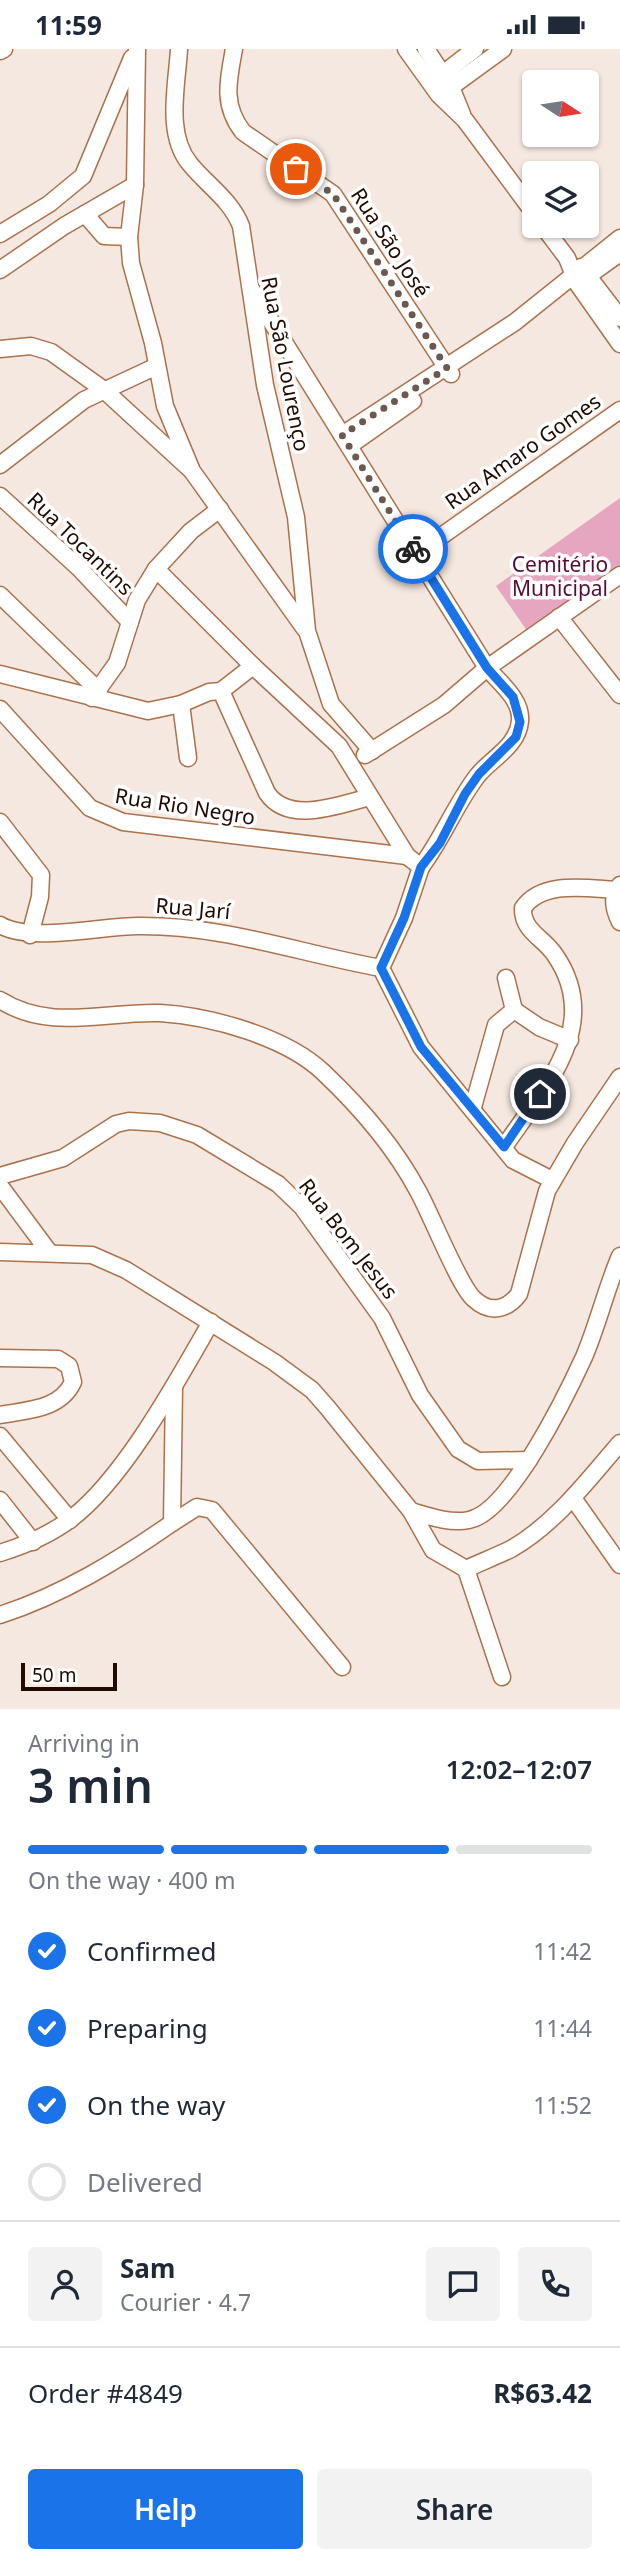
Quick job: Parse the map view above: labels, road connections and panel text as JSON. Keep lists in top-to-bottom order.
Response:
{
  "streets": {
    "street": [
      "Rua São José",
      "Rua São Lourenço",
      "Rua Amaro Gomes",
      "Rua Tocantins",
      "Rua Rio Negro",
      "Rua Jarí",
      "Rua Bom Jesus"
    ]
  },
  "parks": ["Cemitério Municipal"],
  "scale_bar": "50 m",
  "north": "right",
  "page": {
    "status": "11:59",
    "scale": "50 m",
    "heading": ["3 min", "Arriving in", "12:02–12:07"],
    "panel": [
      "Sam",
      "Courier · 4.7",
      "Order #4849",
      "R$63.42"
    ],
    "bar": "On the way · 400 m",
    "list": [
      ["Confirmed", "11:42"],
      ["Preparing", "11:44"],
      ["On the way", "11:52"],
      "Delivered"
    ],
    "buttons": ["Help", "Share"]
  }
}
